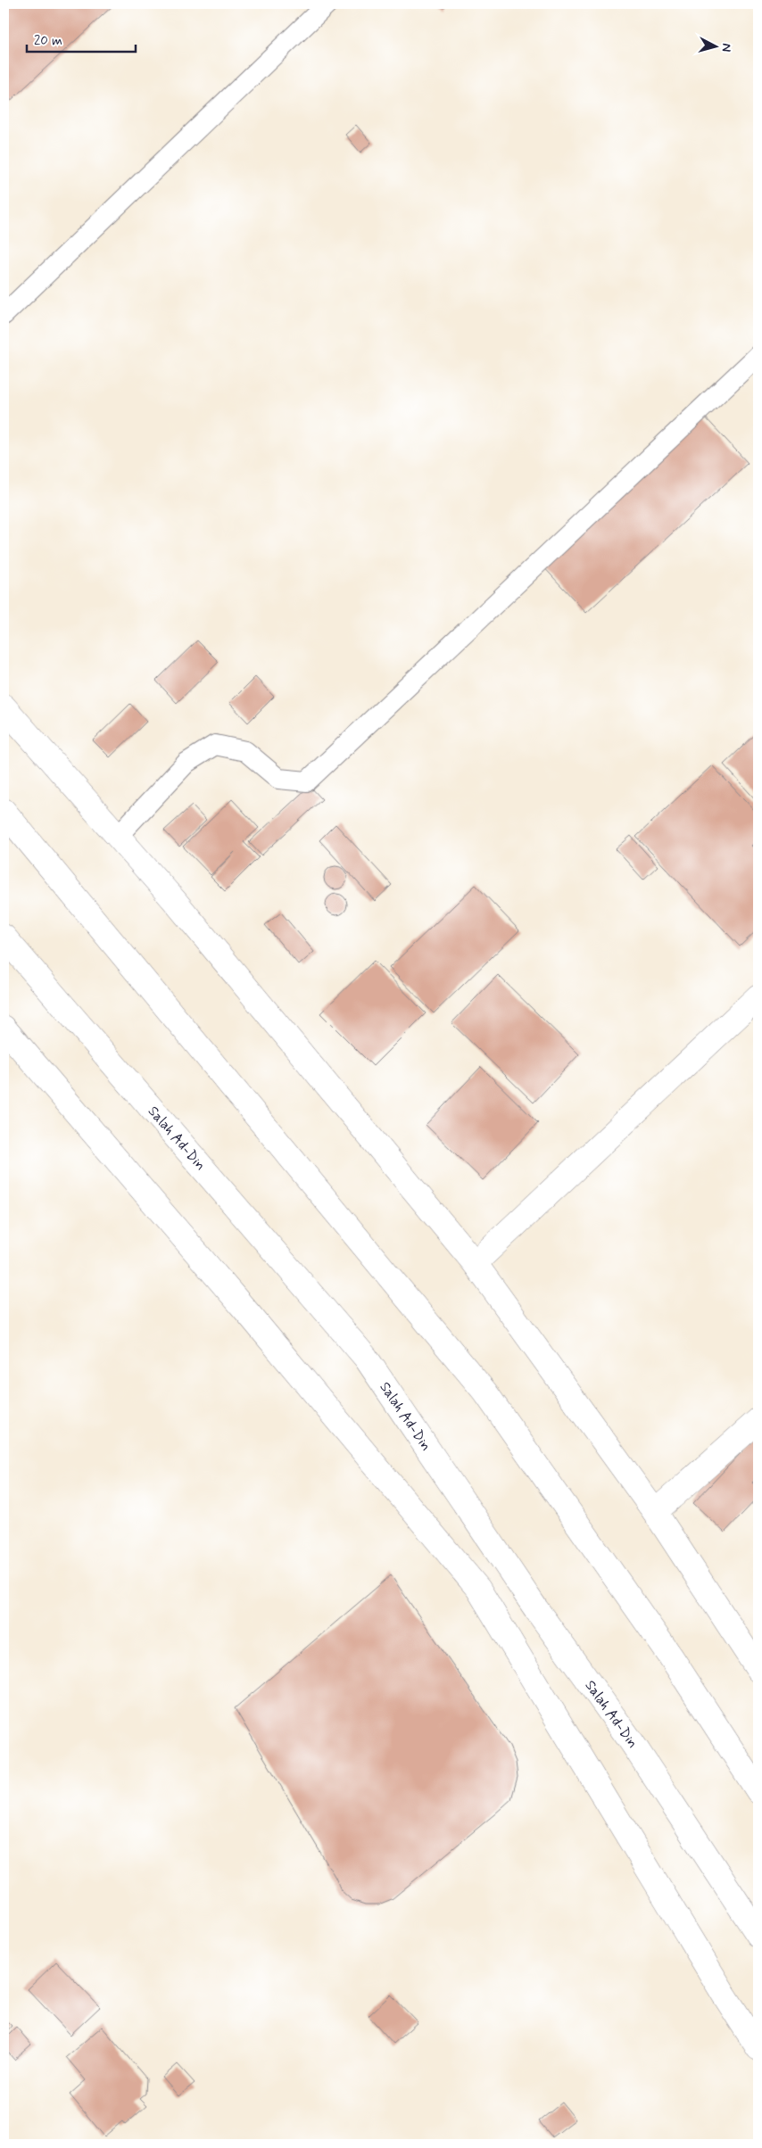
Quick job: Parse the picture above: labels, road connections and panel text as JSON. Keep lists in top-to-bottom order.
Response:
{
  "streets": {
    "main road": ["Salah Ad-Din"]
  },
  "scale_bar": "20 m",
  "north": "right"
}
